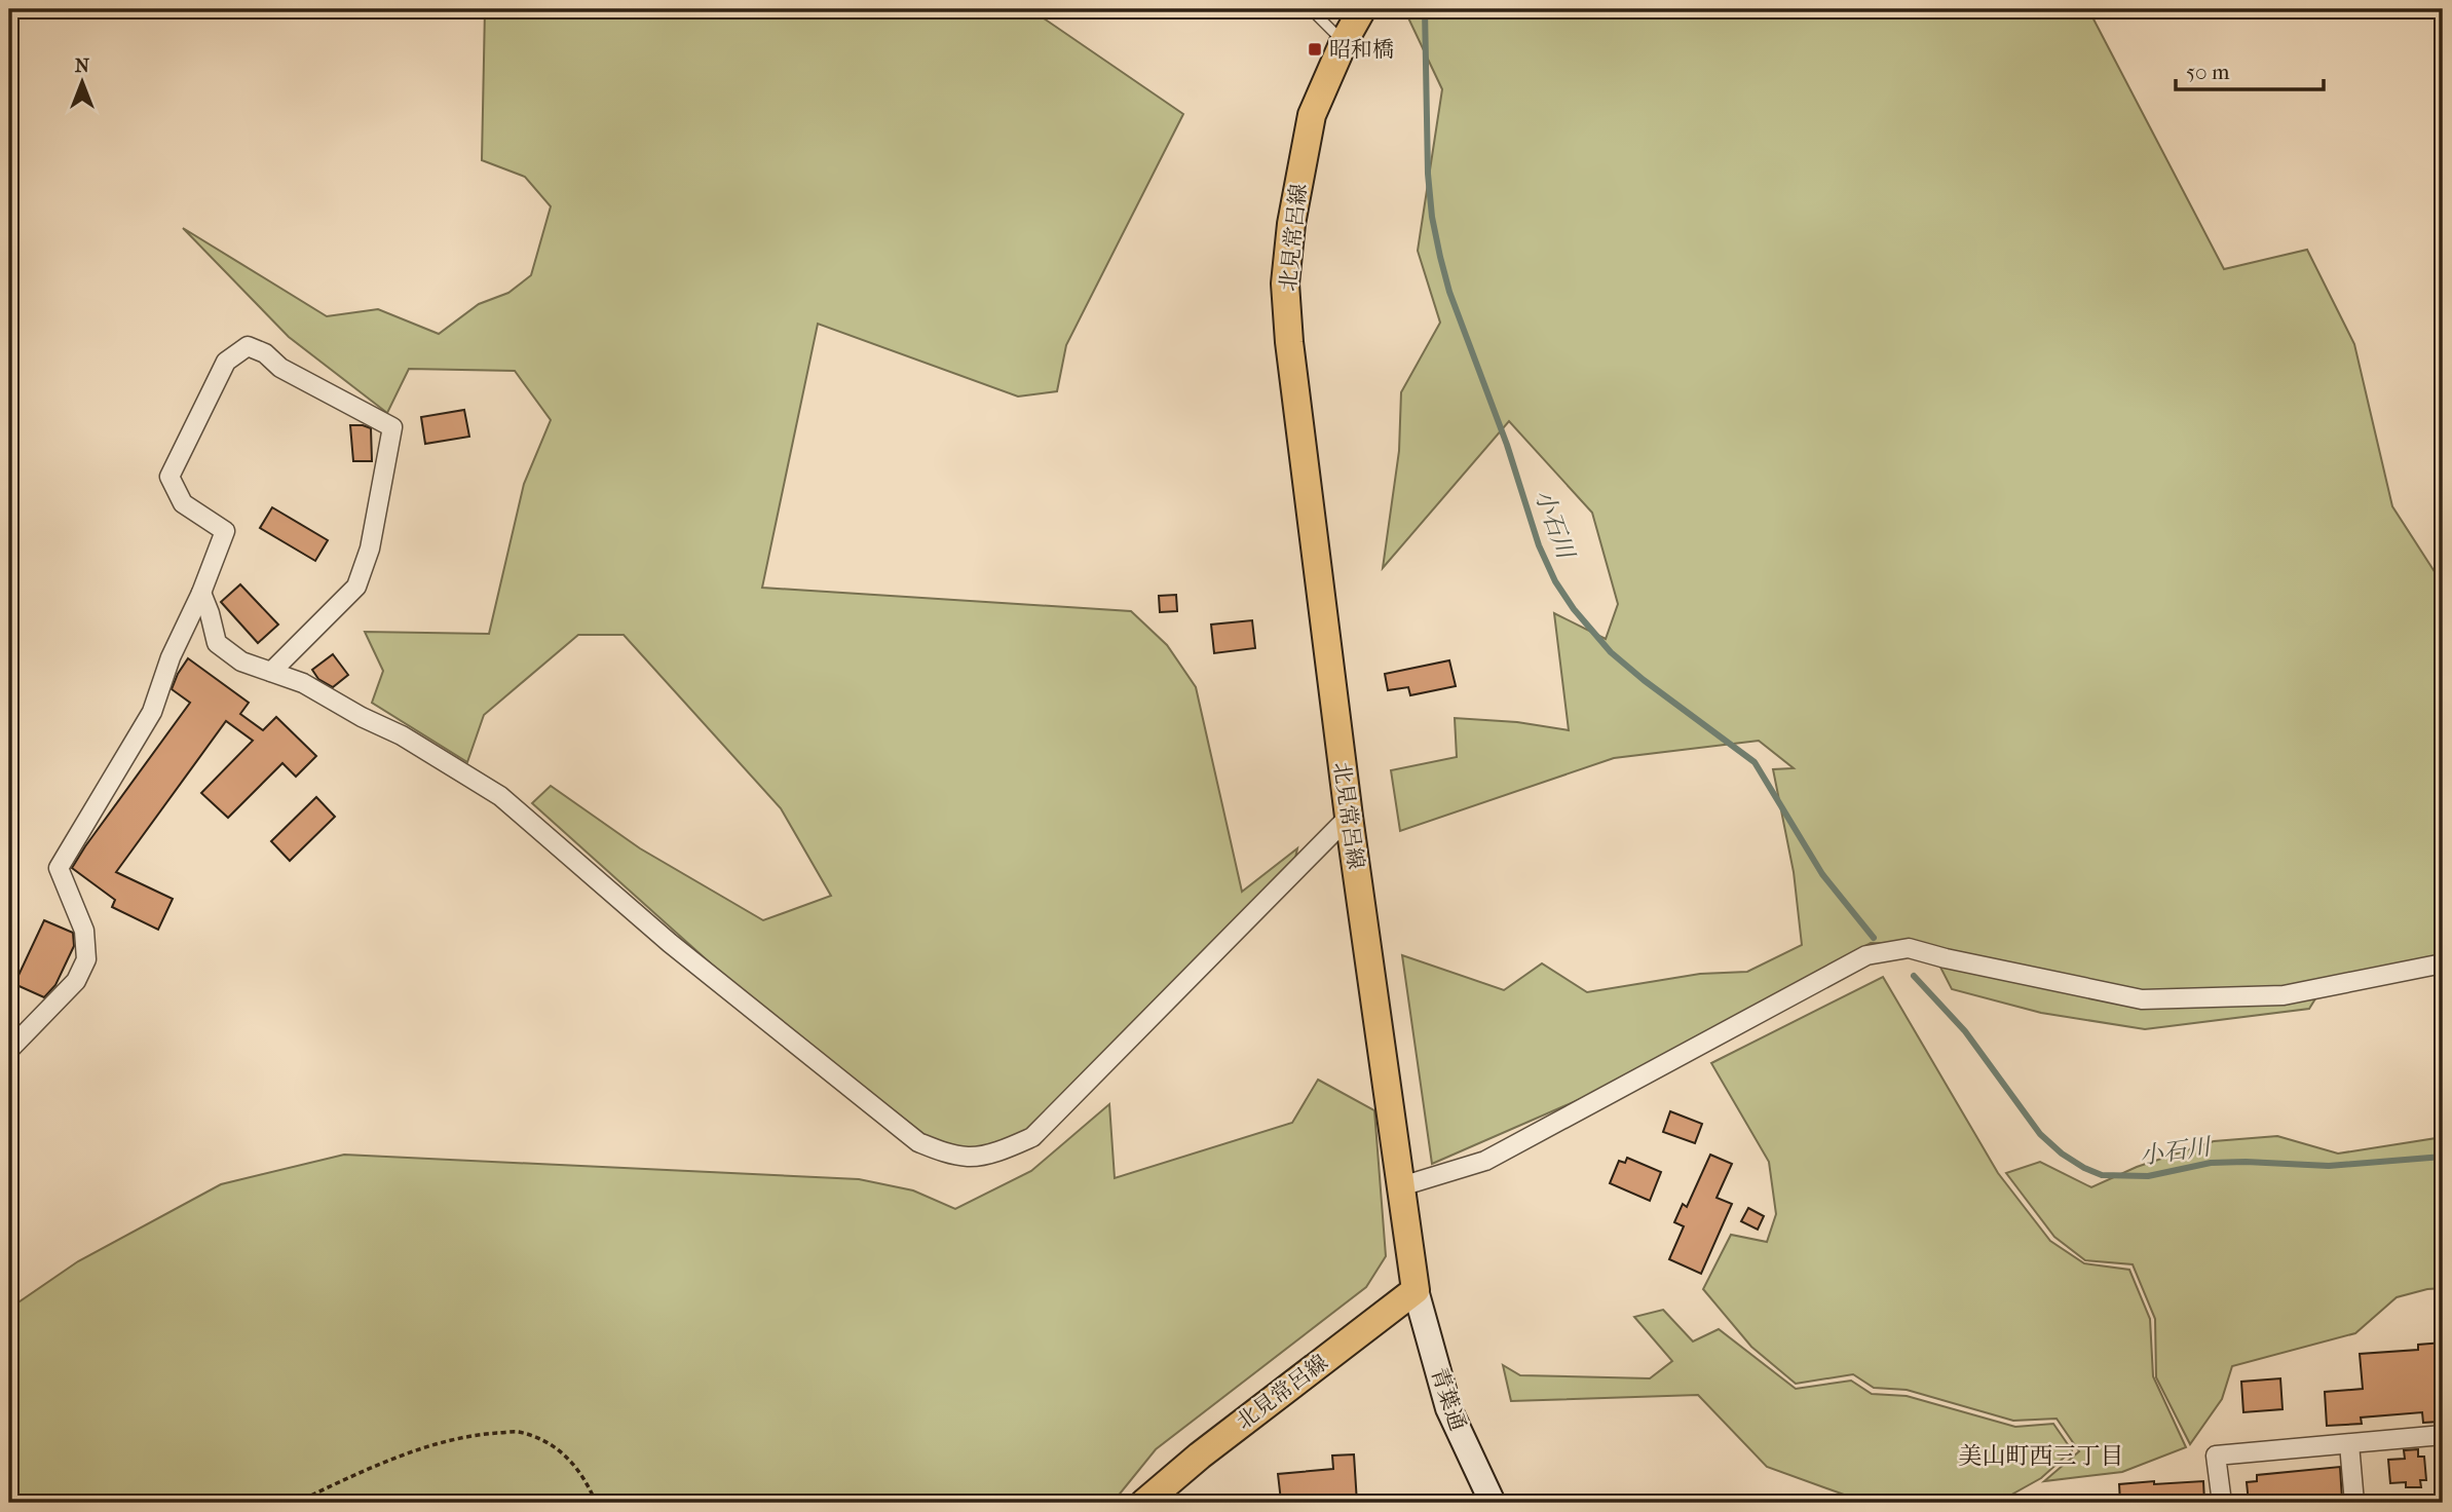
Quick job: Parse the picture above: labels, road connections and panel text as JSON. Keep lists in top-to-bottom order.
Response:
{
  "streets": {
    "main road": ["北見常呂線"],
    "street": ["青葉通"]
  },
  "crossings": [
    ["北見常呂線", "青葉通"]
  ],
  "districts": ["美山町西三丁目"],
  "water": ["小石川"],
  "places": {
    "transit": ["昭和橋"]
  },
  "scale_bar": "50 m",
  "north": "top"
}
